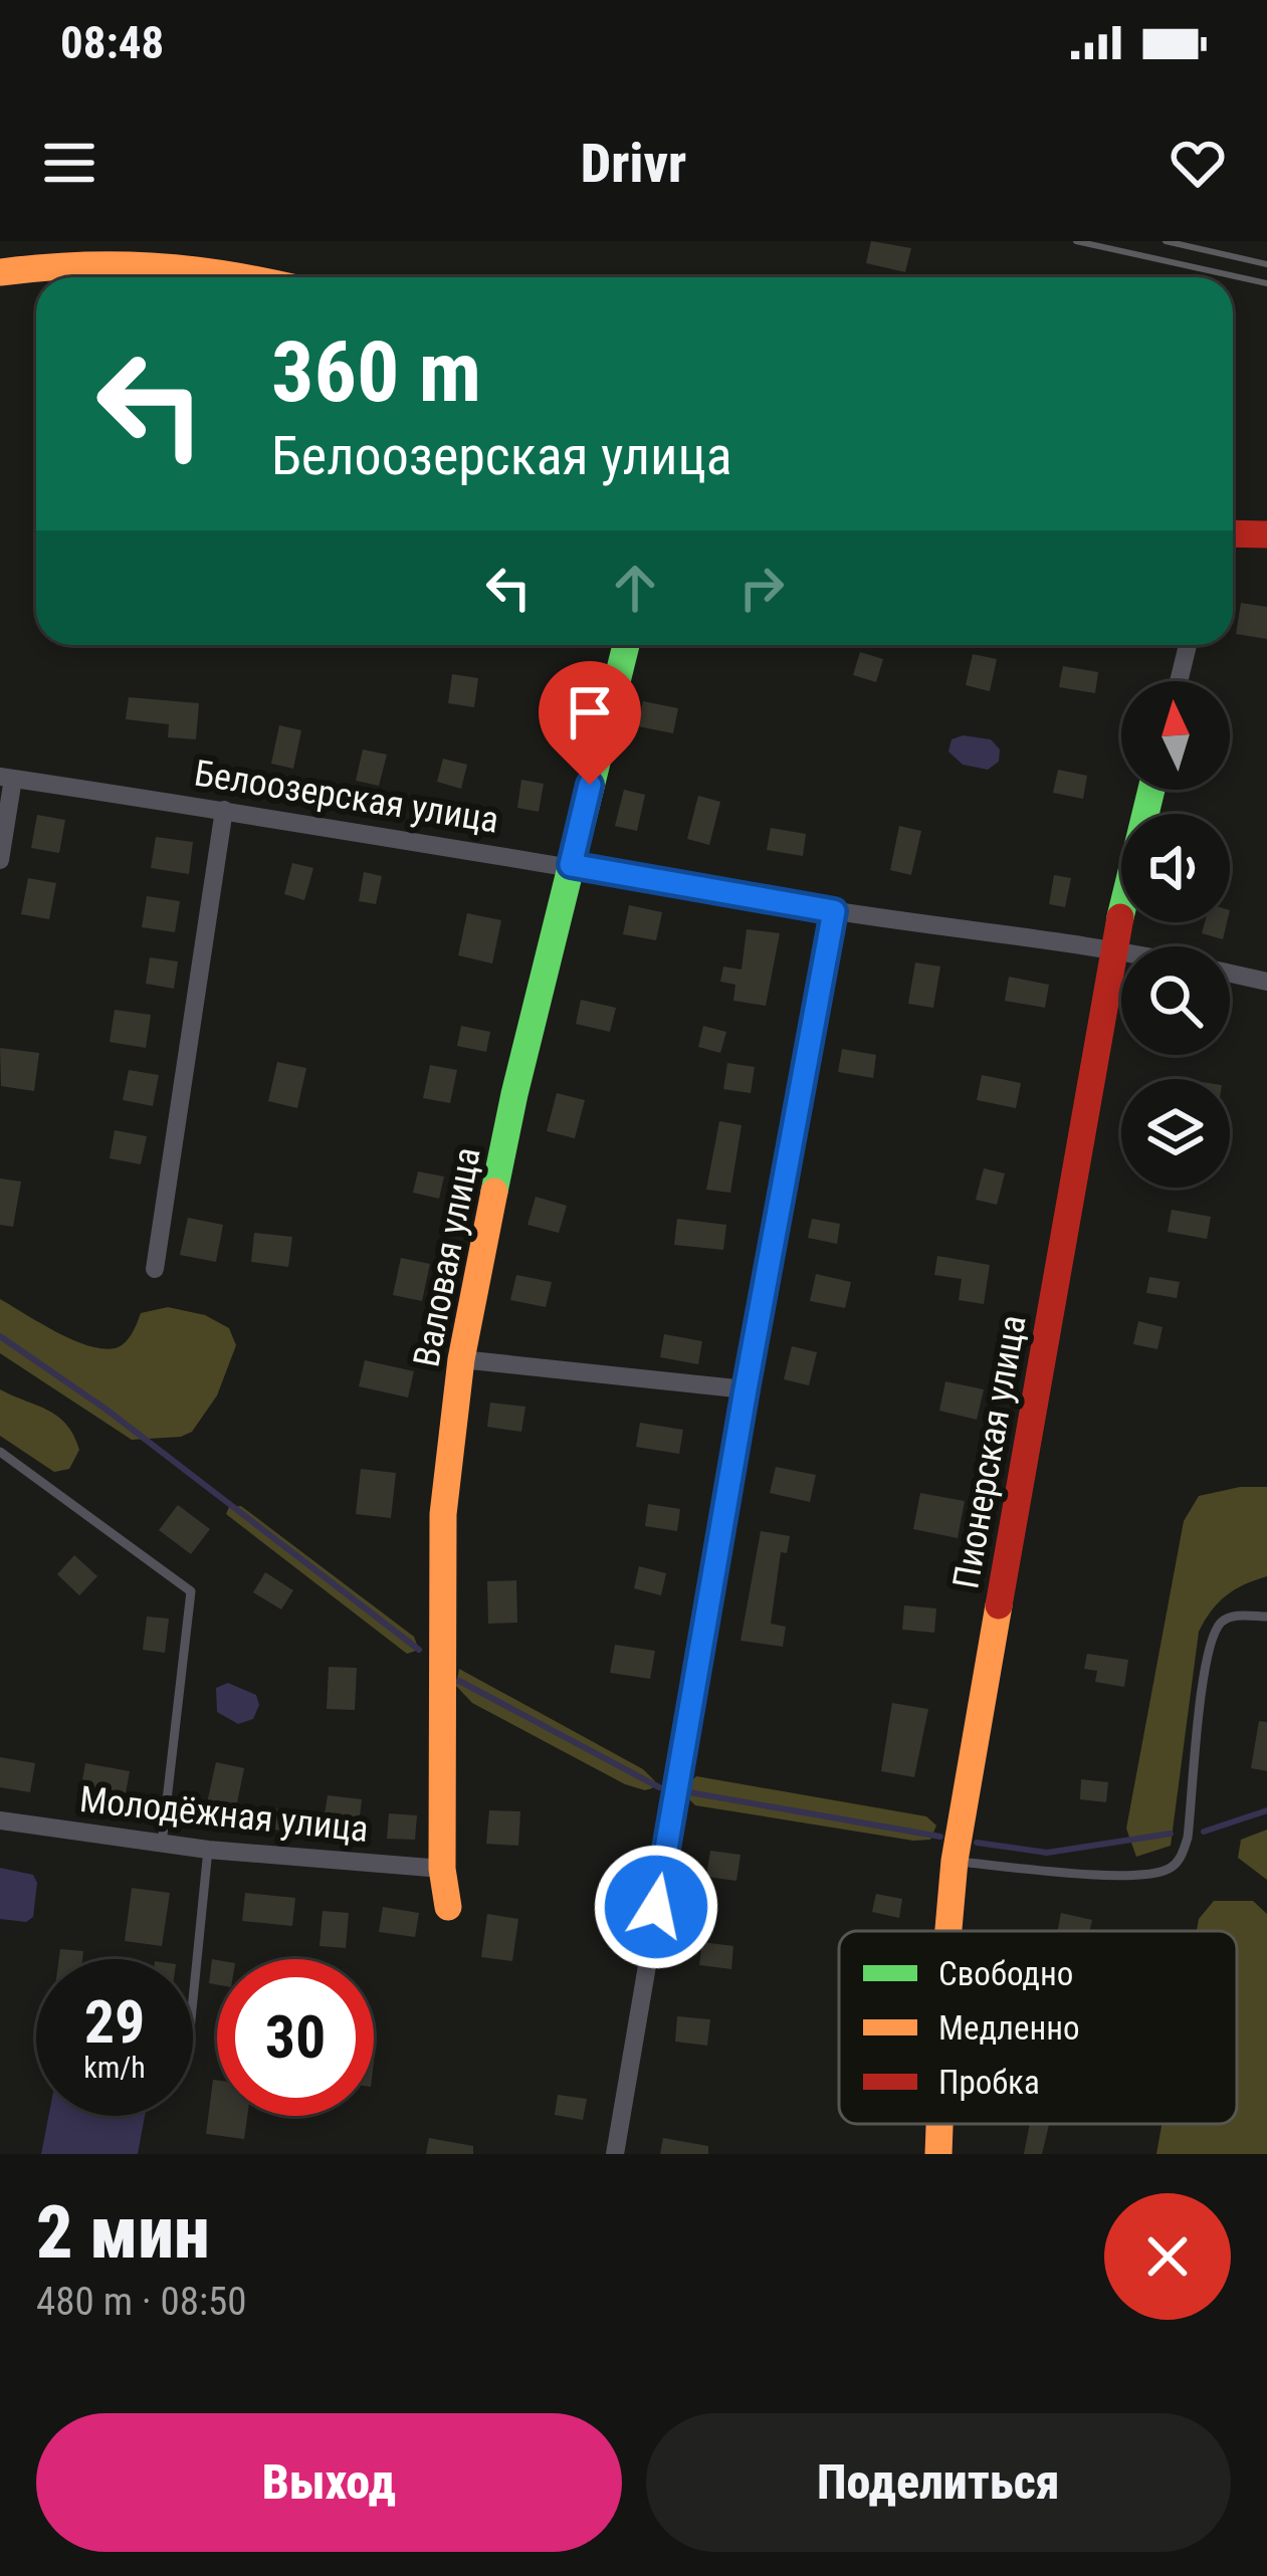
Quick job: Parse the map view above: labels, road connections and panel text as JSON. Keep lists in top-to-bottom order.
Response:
{
  "streets": {
    "street": [
      "Белоозерская улица",
      "Валовая улица",
      "Пионерская улица",
      "Молодёжная улица"
    ]
  },
  "crossings": [
    ["Белоозерская улица", "Валовая улица"],
    ["Белоозерская улица", "Пионерская улица"],
    ["Валовая улица", "Молодёжная улица"]
  ],
  "legend": ["Свободно", "Медленно", "Пробка"],
  "north": "top",
  "page": {
    "status": "08:48",
    "header": "Drivr",
    "turn": ["360 m", "Белоозерская улица"],
    "speed": "29 km/h",
    "limit": "30",
    "heading": ["2 мин", "480 m · 08:50"],
    "buttons": ["Выход", "Поделиться"]
  }
}
